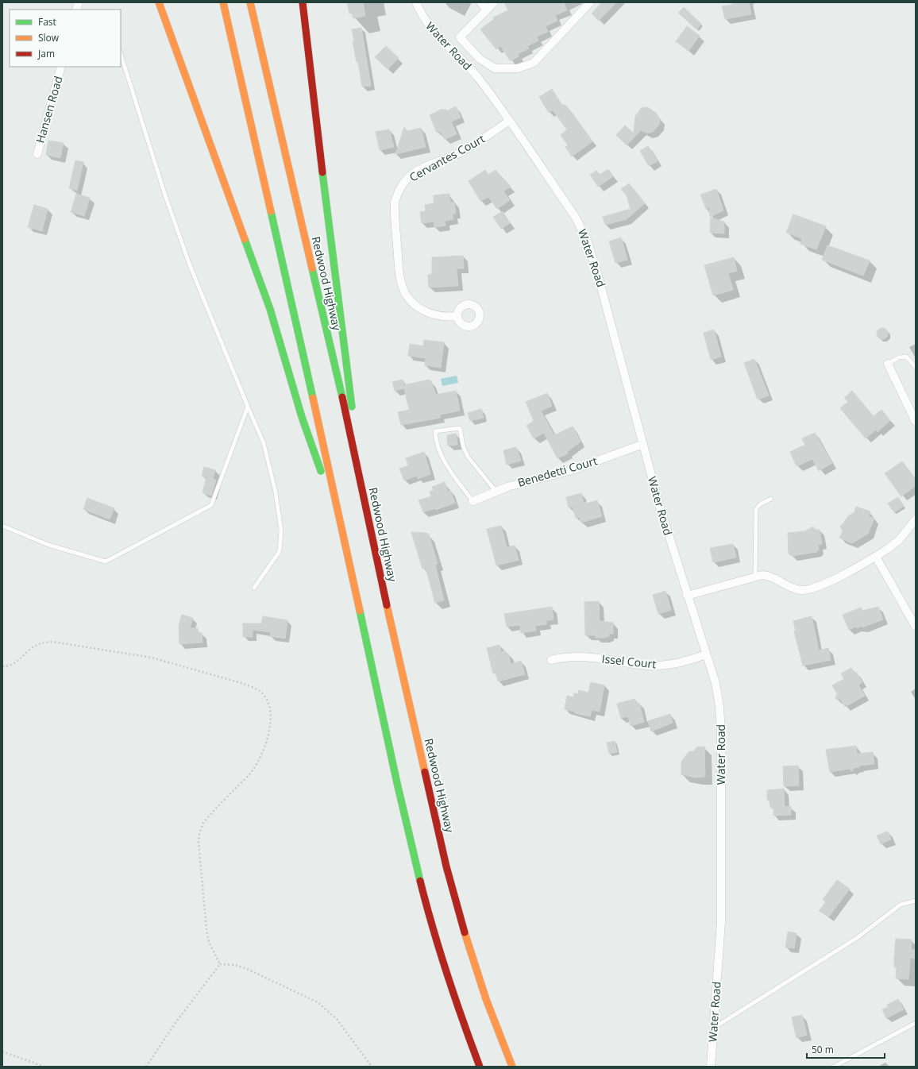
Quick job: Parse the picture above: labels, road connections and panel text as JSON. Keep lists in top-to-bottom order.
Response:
{
  "streets": {
    "highway": ["Redwood Highway"],
    "street": [
      "Water Road",
      "Hansen Road",
      "Cervantes Court",
      "Benedetti Court",
      "Issel Court"
    ]
  },
  "crossings": [
    ["Water Road", "Cervantes Court"],
    ["Water Road", "Benedetti Court"],
    ["Water Road", "Issel Court"]
  ],
  "legend": ["Fast", "Slow", "Jam"],
  "scale_bar": "50 m"
}
